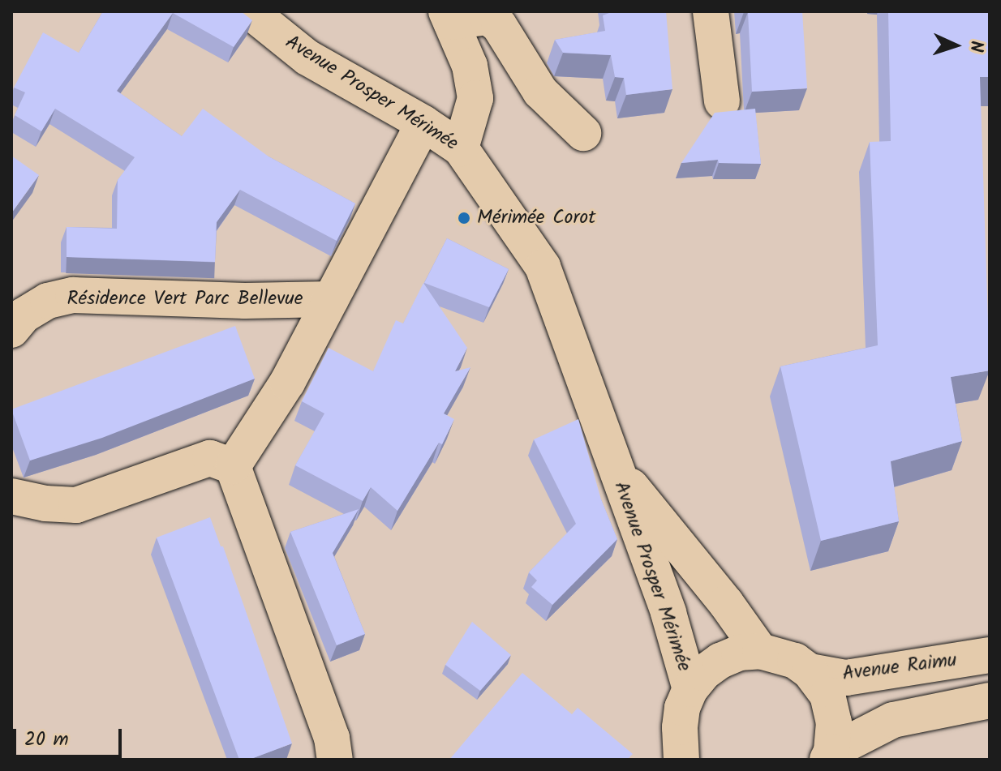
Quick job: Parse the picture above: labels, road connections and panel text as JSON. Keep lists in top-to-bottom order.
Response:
{
  "streets": {
    "street": ["Avenue Prosper Mérimée", "Résidence Vert Parc Bellevue", "Avenue Raimu"]
  },
  "crossings": [
    ["Avenue Prosper Mérimée", "Résidence Vert Parc Bellevue"],
    ["Avenue Prosper Mérimée", "Avenue Raimu"]
  ],
  "places": ["Mérimée Corot"],
  "scale_bar": "20 m",
  "north": "right"
}
